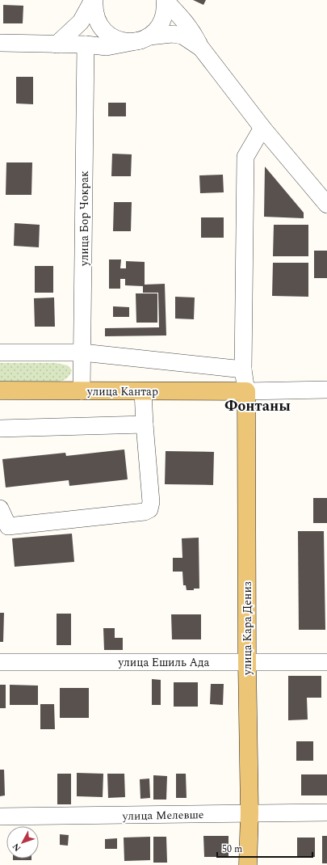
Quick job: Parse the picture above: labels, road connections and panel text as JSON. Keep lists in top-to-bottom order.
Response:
{
  "streets": {
    "main road": ["улица Кантар", "улица Кара Дениз"],
    "street": ["улица Бор Чокрак", "улица Ешиль Ада", "улица Мелевше"]
  },
  "crossings": [
    ["улица Бор Чокрак", "улица Кантар"],
    ["улица Кантар", "улица Кара Дениз"],
    ["улица Кара Дениз", "улица Ешиль Ада"],
    ["улица Кара Дениз", "улица Мелевше"]
  ],
  "districts": ["Фонтаны"],
  "scale_bar": "50 m",
  "north": "bottom left"
}
